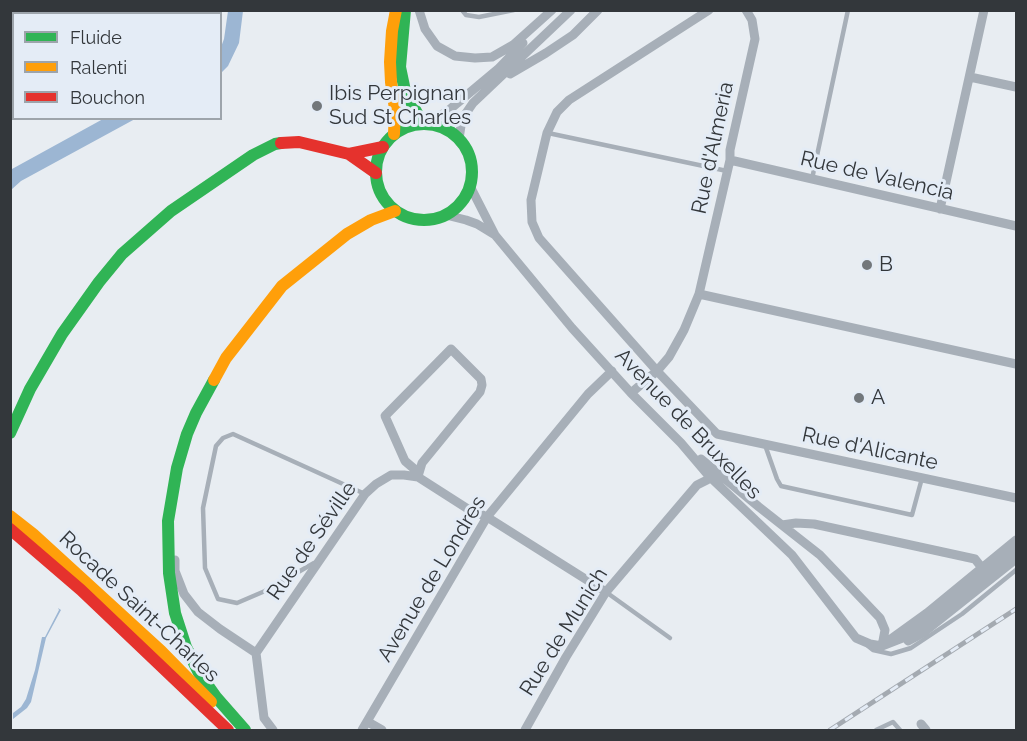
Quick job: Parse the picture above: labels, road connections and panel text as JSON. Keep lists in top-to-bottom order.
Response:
{
  "streets": {
    "main road": ["Rocade Saint-Charles"],
    "street": [
      "Rue d'Almeria",
      "Rue de Valencia",
      "Avenue de Bruxelles",
      "Rue d'Alicante",
      "Rue de Séville",
      "Avenue de Londres",
      "Rue de Munich"
    ]
  },
  "crossings": [
    ["Rue d'Almeria", "Rue de Valencia"],
    ["Rue d'Almeria", "Avenue de Bruxelles"],
    ["Rue d'Almeria", "Rue d'Alicante"],
    ["Avenue de Bruxelles", "Avenue de Londres"],
    ["Avenue de Bruxelles", "Rue de Munich"]
  ],
  "places": ["Ibis Perpignan Sud St Charles", "B", "A"],
  "legend": ["Fluide", "Ralenti", "Bouchon"]
}
